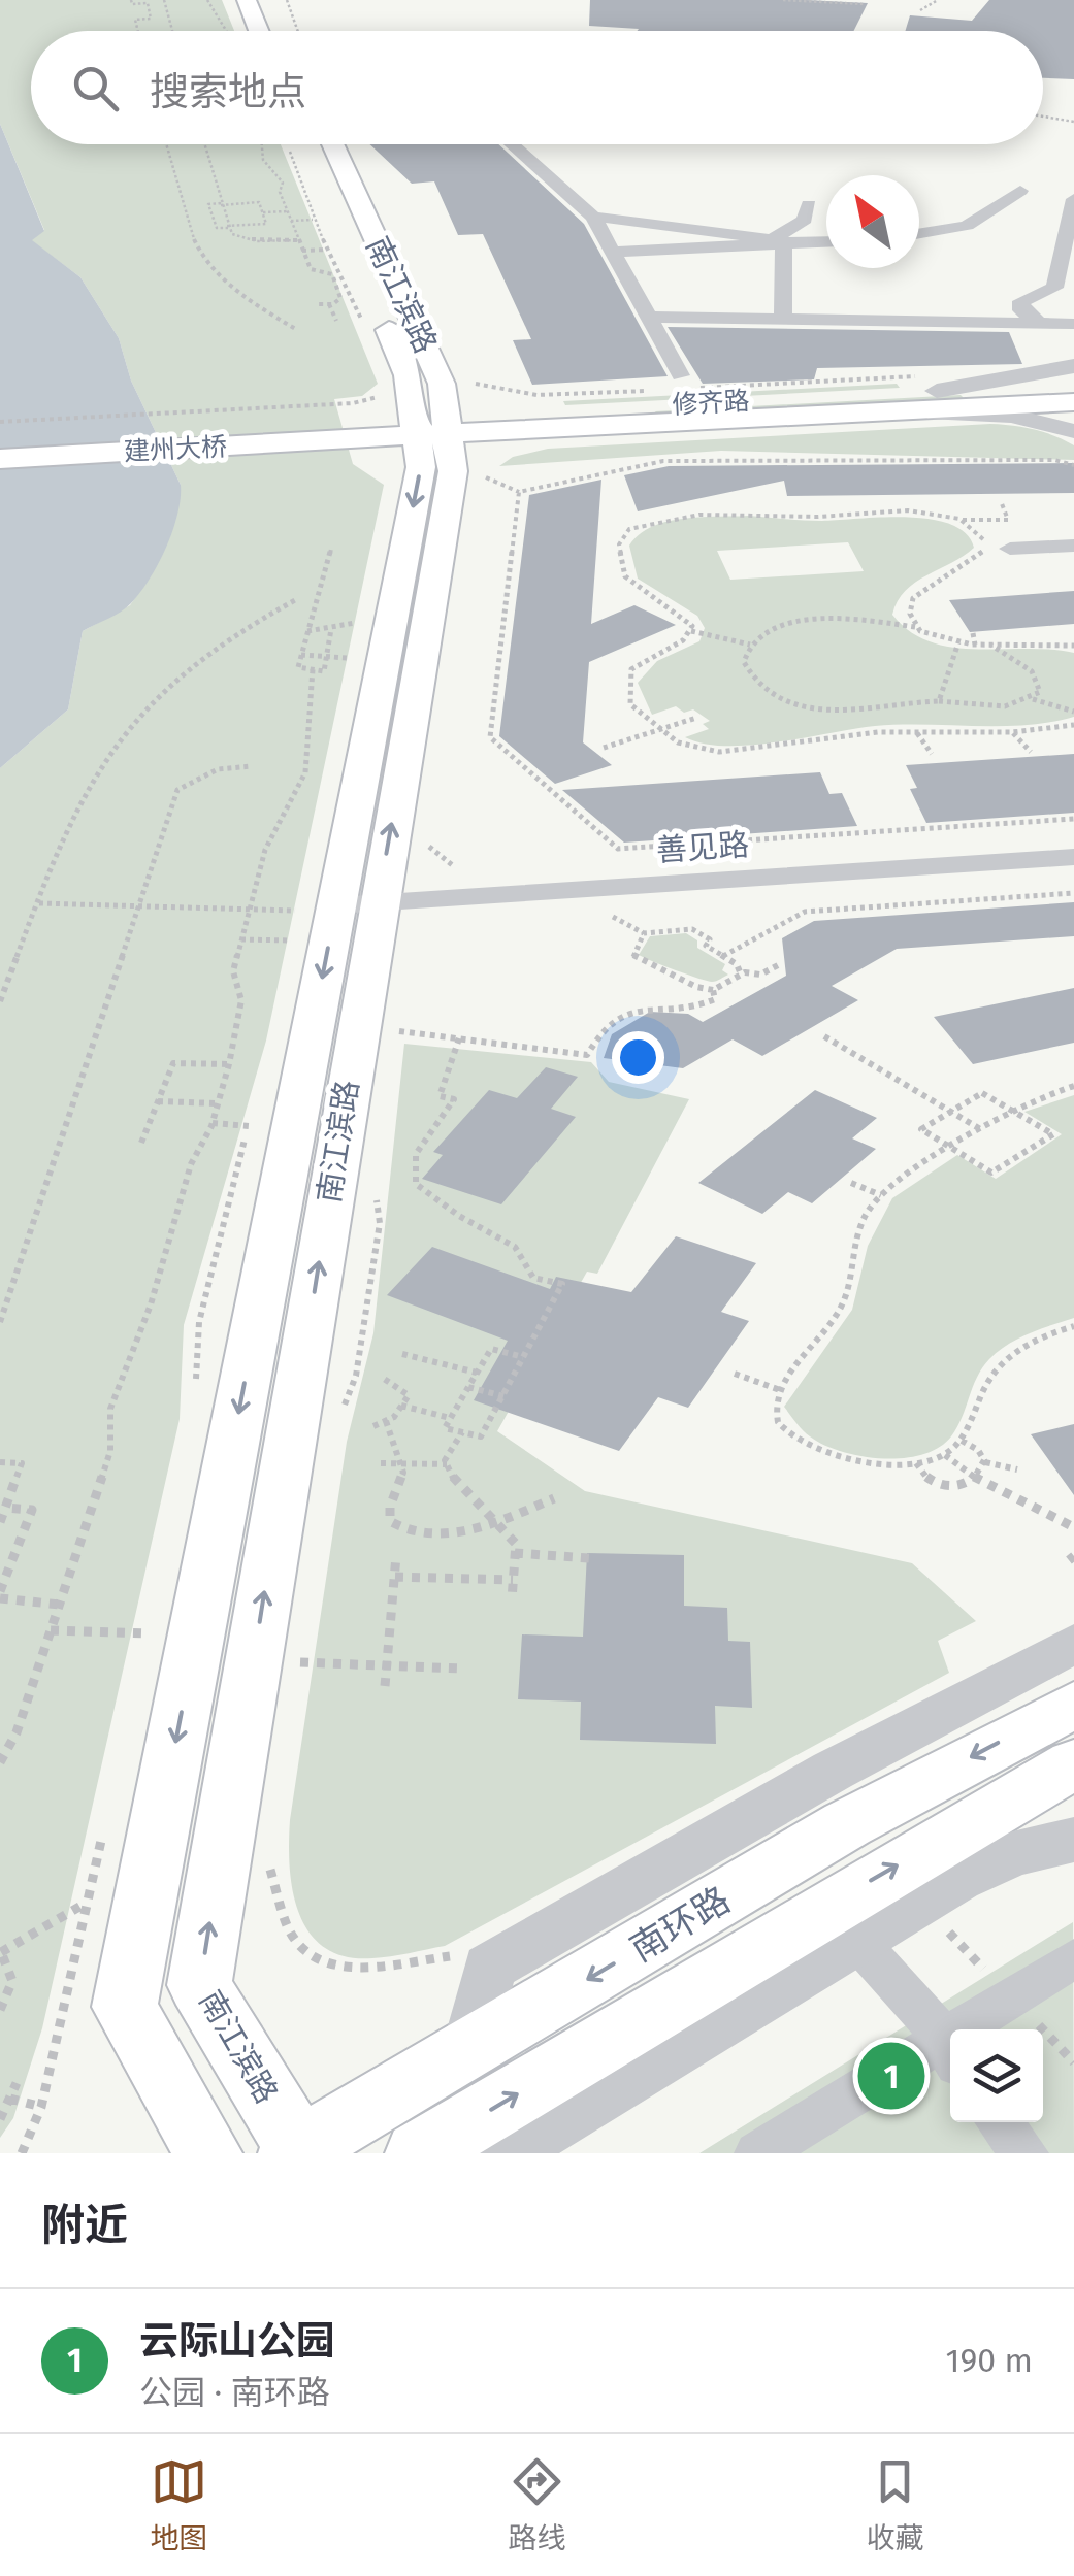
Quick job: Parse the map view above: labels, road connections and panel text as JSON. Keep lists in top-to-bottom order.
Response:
{
  "streets": {
    "main road": [
      "南江滨路",
      "修齐路",
      "建州大桥",
      "南环路"
    ],
    "street": ["善见路"]
  },
  "crossings": [
    ["南江滨路", "修齐路"],
    ["南江滨路", "善见路"],
    ["南江滨路", "南环路"],
    ["修齐路", "建州大桥"]
  ],
  "north": "top left",
  "page": {
    "search": "搜索地点",
    "pins": "1",
    "heading": "附近",
    "list": [
      {
        "mark": "1",
        "name": "云际山公园",
        "note": "公园 · 南环路",
        "value": "190 m"
      }
    ],
    "nav": ["地图", "路线", "收藏"]
  }
}
